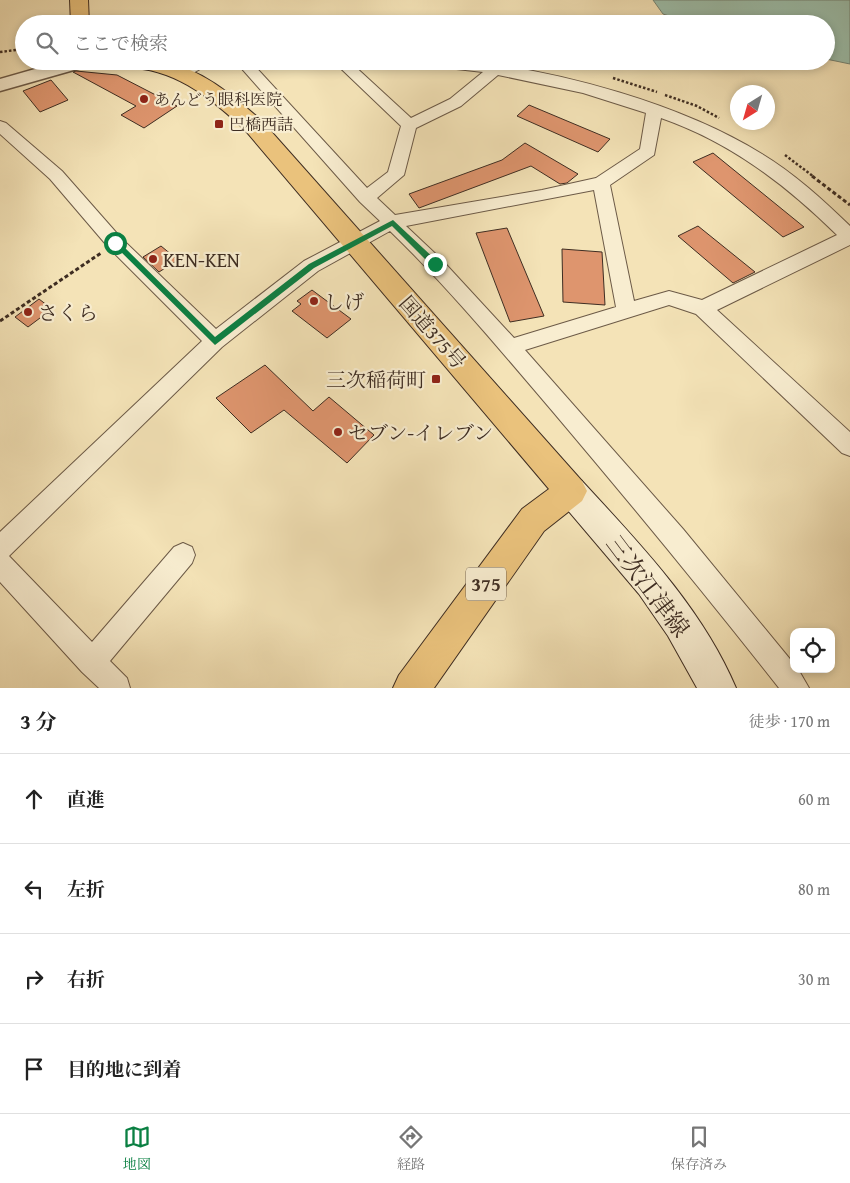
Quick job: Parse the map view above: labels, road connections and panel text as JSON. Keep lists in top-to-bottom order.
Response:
{
  "streets": {
    "highway": ["国道375号", "375"],
    "main road": ["三次江津線"]
  },
  "crossings": [
    ["国道375号", "375"],
    ["国道375号", "三次江津線"],
    ["375", "三次江津線"]
  ],
  "places": {
    "other": [
      "あんどう眼科医院",
      "KEN-KEN",
      "しげ",
      "さくら",
      "セブン-イレブン"
    ],
    "transit": ["巴橋西詰", "三次稲荷町"]
  },
  "north": "bottom left",
  "page": {
    "search": "ここで検索",
    "heading": ["3 分", "徒歩 · 170 m"],
    "list": [
      ["直進", "60 m"],
      ["左折", "80 m"],
      ["右折", "30 m"],
      "目的地に到着"
    ],
    "nav": ["地図", "経路", "保存済み"]
  }
}
